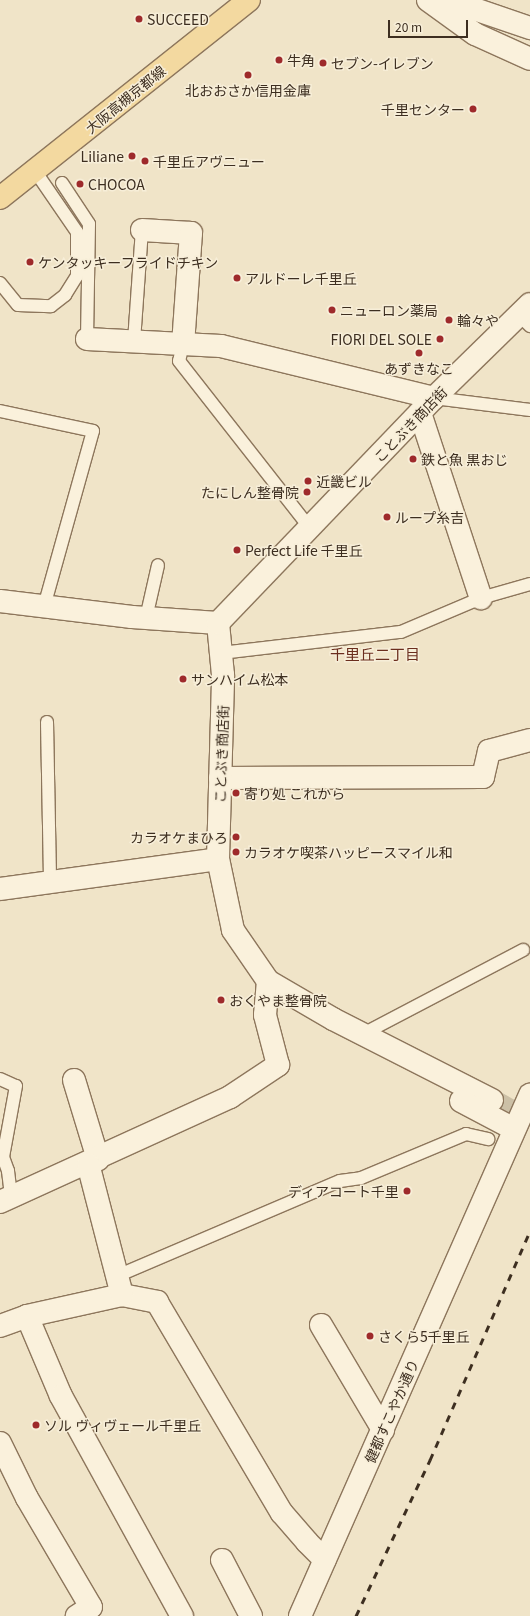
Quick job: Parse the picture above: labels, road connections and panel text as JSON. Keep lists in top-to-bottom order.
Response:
{
  "streets": {
    "main road": ["大阪高槻京都線"],
    "street": ["ことぶき商店街", "健都すこやか通り"]
  },
  "districts": ["千里丘二丁目"],
  "places": [
    "SUCCEED",
    "牛角",
    "セブン-イレブン",
    "北おおさか信用金庫",
    "千里センター",
    "Liliane",
    "千里丘アヴニュー",
    "CHOCOA",
    "ケンタッキーフライドチキン",
    "アルドーレ千里丘",
    "ニューロン薬局",
    "輪々や",
    "FIORI DEL SOLE",
    "あずきなこ",
    "鉄と魚 黒おじ",
    "近畿ビル",
    "たにしん整骨院",
    "ループ糸吉",
    "Perfect Life 千里丘",
    "サンハイム松本",
    "寄り処 これから",
    "カラオケまひろ",
    "カラオケ喫茶ハッピースマイル和",
    "おくやま整骨院",
    "ディアコート千里",
    "さくら5千里丘",
    "ソル ヴィヴェール千里丘"
  ],
  "scale_bar": "20 m"
}
